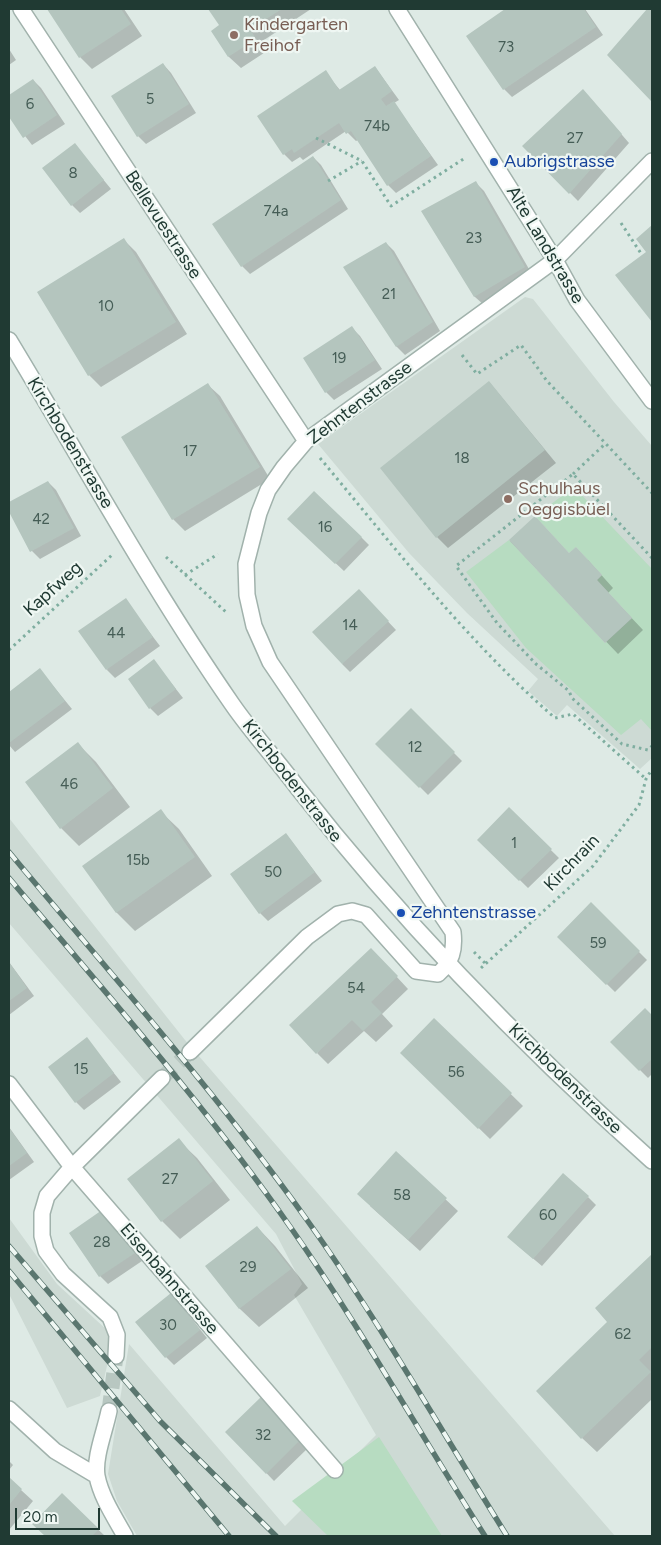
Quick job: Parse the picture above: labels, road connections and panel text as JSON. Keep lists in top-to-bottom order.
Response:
{
  "streets": {
    "street": [
      "Bellevuestrasse",
      "Alte Landstrasse",
      "Zehntenstrasse",
      "Kirchbodenstrasse",
      "Eisenbahnstrasse"
    ],
    "path": ["Kapfweg", "Kirchrain"]
  },
  "crossings": [
    ["Bellevuestrasse", "Zehntenstrasse"],
    ["Alte Landstrasse", "Zehntenstrasse"],
    ["Zehntenstrasse", "Kirchbodenstrasse"]
  ],
  "places": [
    "Kindergarten Freihof",
    "Aubrigstrasse",
    "Schulhaus Oeggisbüel",
    "Zehntenstrasse"
  ],
  "house_numbers": [
    "73",
    "5",
    "6",
    "74b",
    "27",
    "8",
    "74a",
    "23",
    "21",
    "10",
    "19",
    "17",
    "18",
    "42",
    "16",
    "14",
    "44",
    "12",
    "46",
    "1",
    "15b",
    "50",
    "59",
    "54",
    "15",
    "56",
    "27",
    "58",
    "60",
    "28",
    "29",
    "30",
    "62",
    "32"
  ],
  "scale_bar": "20 m"
}
